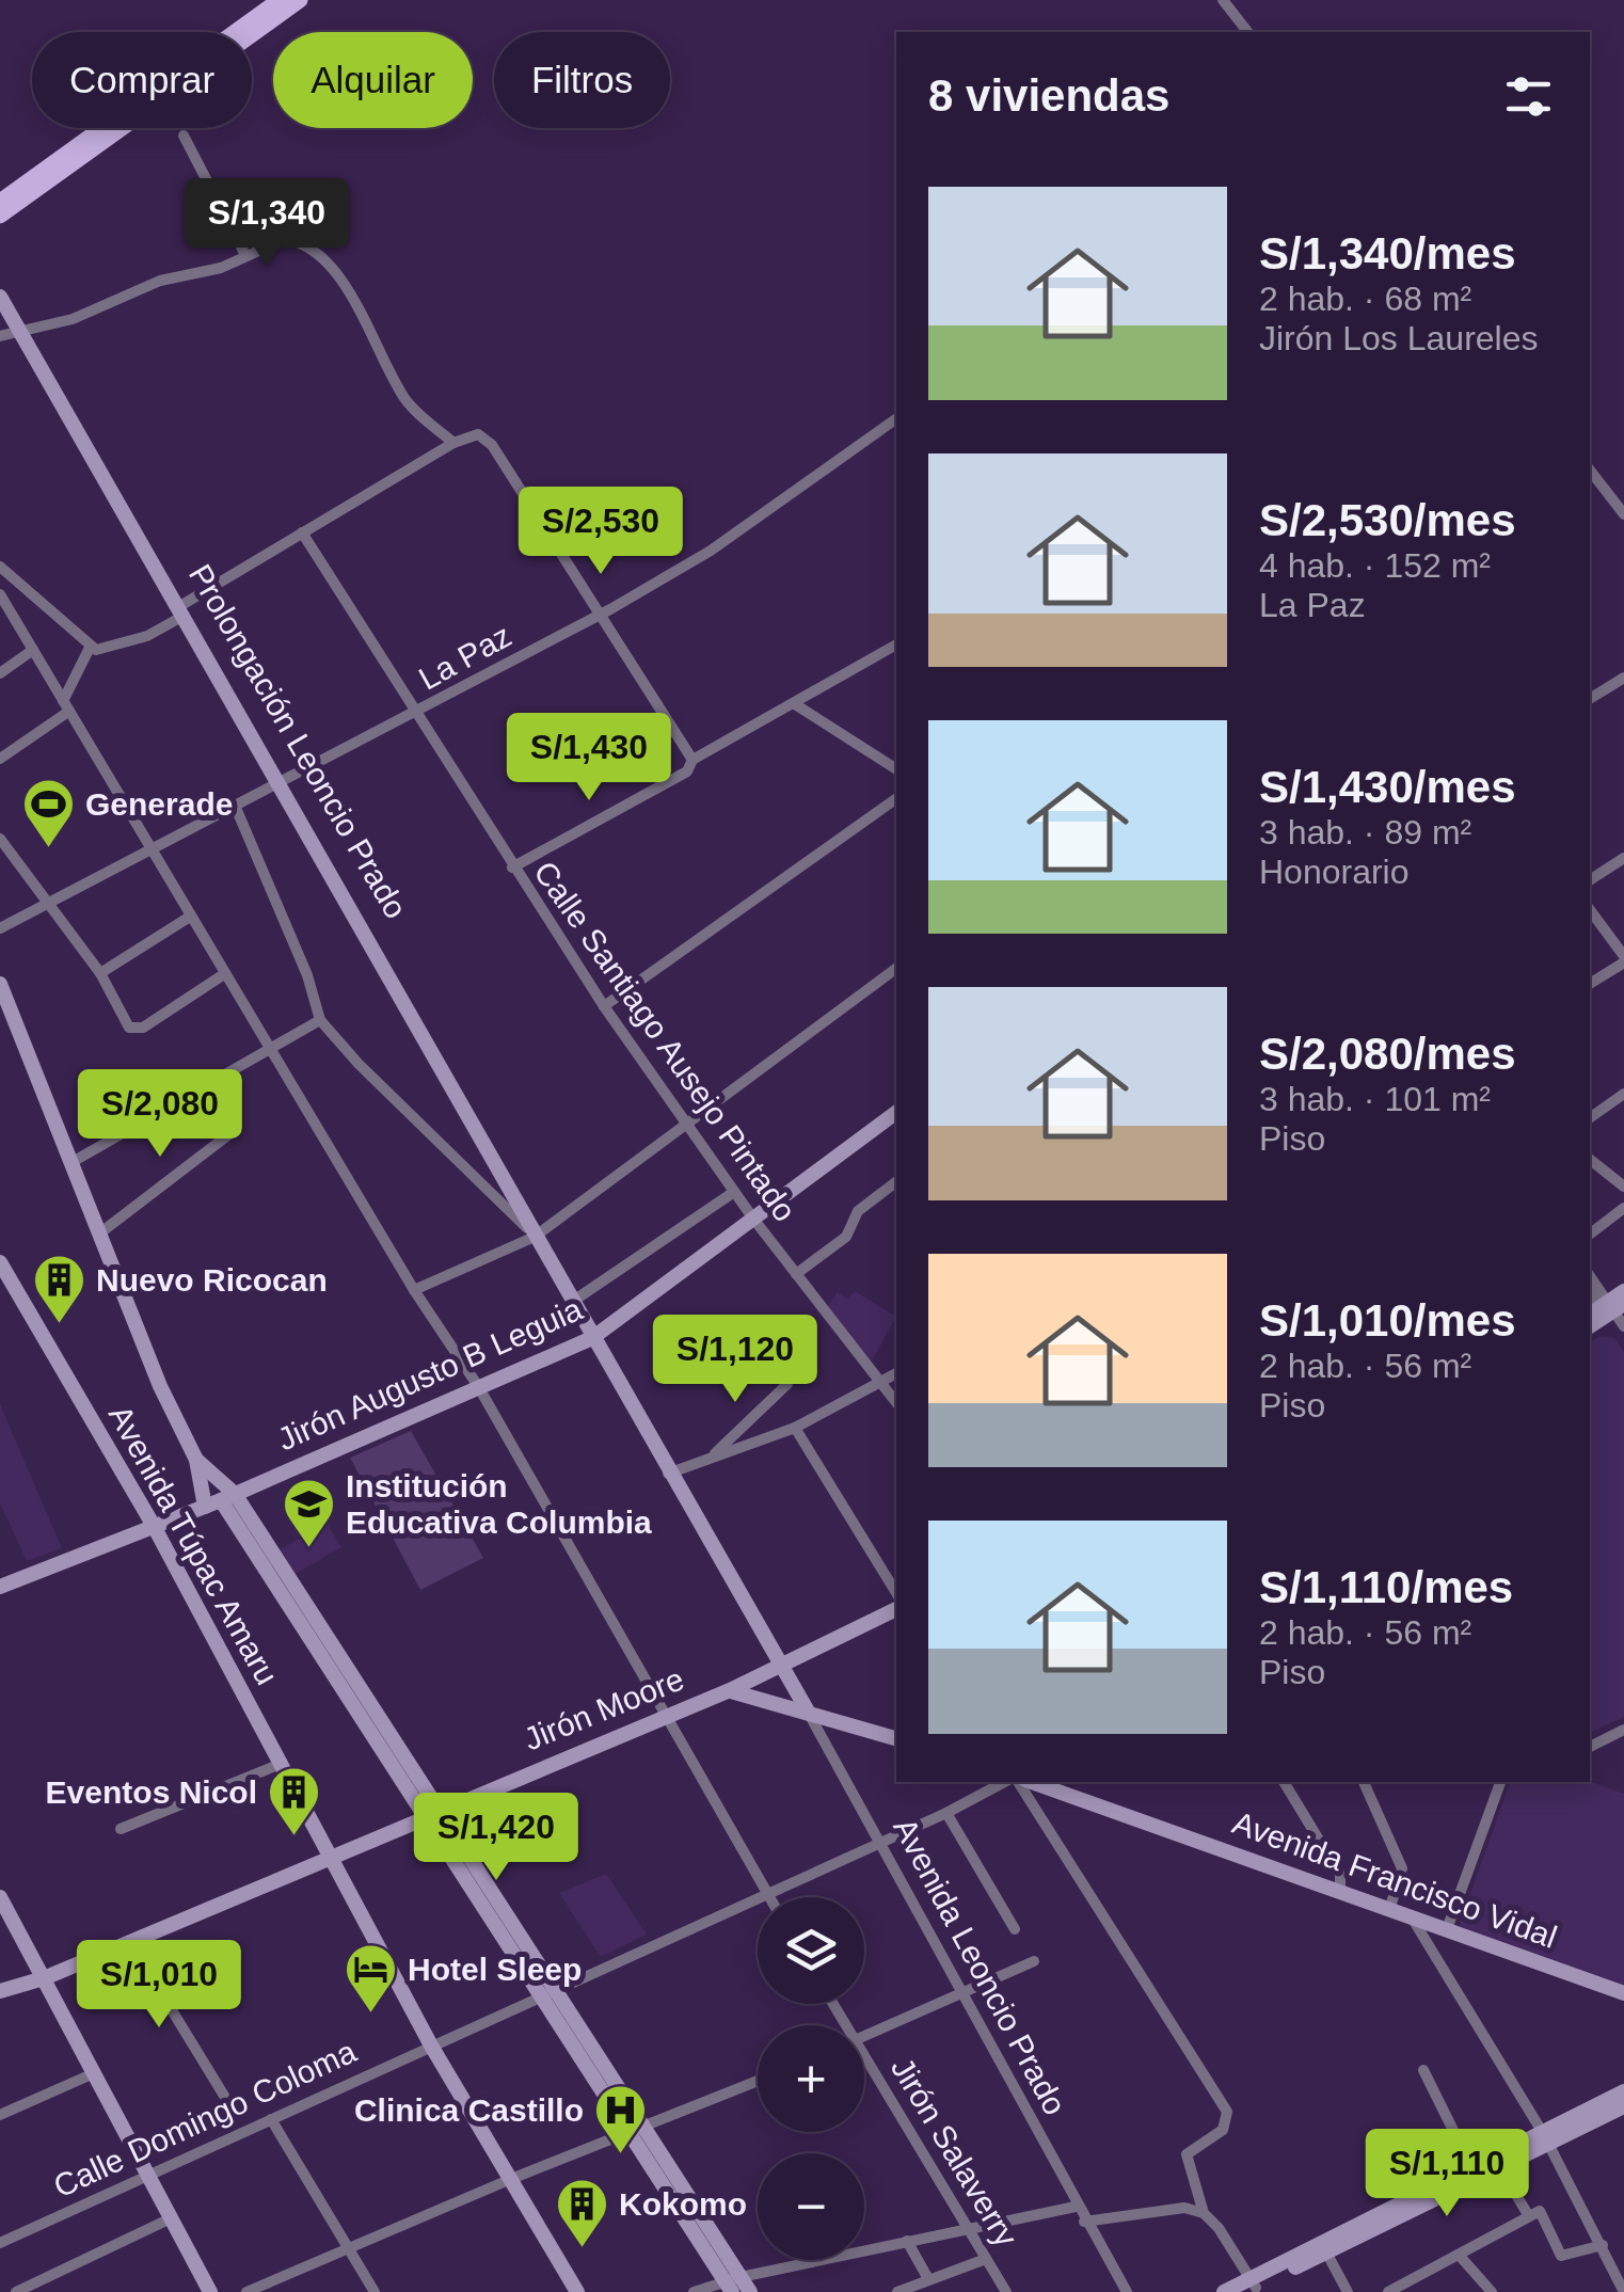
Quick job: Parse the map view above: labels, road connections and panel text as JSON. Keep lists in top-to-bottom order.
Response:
{
  "streets": {
    "street": [
      "La Paz",
      "Prolongación Leoncio Prado",
      "Calle Santiago Ausejo Pintado",
      "Jirón Augusto B Leguia",
      "Avenida Túpac Amaru",
      "Jirón Moore",
      "Avenida Francisco Vidal",
      "Avenida Leoncio Prado",
      "Calle Domingo Coloma",
      "Jirón Salaverry"
    ]
  },
  "crossings": [
    ["La Paz", "Prolongación Leoncio Prado"],
    ["La Paz", "Calle Santiago Ausejo Pintado"],
    ["Prolongación Leoncio Prado", "Jirón Augusto B Leguia"],
    ["Prolongación Leoncio Prado", "Jirón Moore"],
    ["Prolongación Leoncio Prado", "Avenida Leoncio Prado"],
    ["Calle Santiago Ausejo Pintado", "Jirón Augusto B Leguia"],
    ["Jirón Augusto B Leguia", "Avenida Túpac Amaru"],
    ["Avenida Túpac Amaru", "Jirón Moore"],
    ["Avenida Túpac Amaru", "Calle Domingo Coloma"],
    ["Jirón Moore", "Avenida Leoncio Prado"],
    ["Avenida Leoncio Prado", "Calle Domingo Coloma"]
  ],
  "places": {
    "sports": ["Generade"],
    "building": ["Nuevo Ricocan", "Eventos Nicol", "Kokomo"],
    "school or university": ["Institución Educativa Columbia"],
    "hotel": ["Hotel Sleep"],
    "hospital": ["Clinica Castillo"]
  },
  "page": {
    "chip": ["Comprar", "Alquilar", "Filtros"],
    "heading": "8 viviendas",
    "list": [
      {
        "name": "S/1,340/mes",
        "note": "2 hab. · 68 m² · Jirón Los Laureles"
      },
      {
        "name": "S/2,530/mes",
        "note": "4 hab. · 152 m² · La Paz"
      },
      {
        "name": "S/1,430/mes",
        "note": "3 hab. · 89 m² · Honorario"
      },
      {
        "name": "S/2,080/mes",
        "note": "3 hab. · 101 m² · Piso"
      },
      {
        "name": "S/1,010/mes",
        "note": "2 hab. · 56 m² · Piso"
      },
      {
        "name": "S/1,110/mes",
        "note": "2 hab. · 56 m² · Piso"
      }
    ],
    "price": [
      "S/1,340",
      "S/2,530",
      "S/1,430",
      "S/2,080",
      "S/1,120",
      "S/1,420",
      "S/1,010",
      "S/1,110"
    ],
    "map_buttons": ["+", "−"]
  }
}
